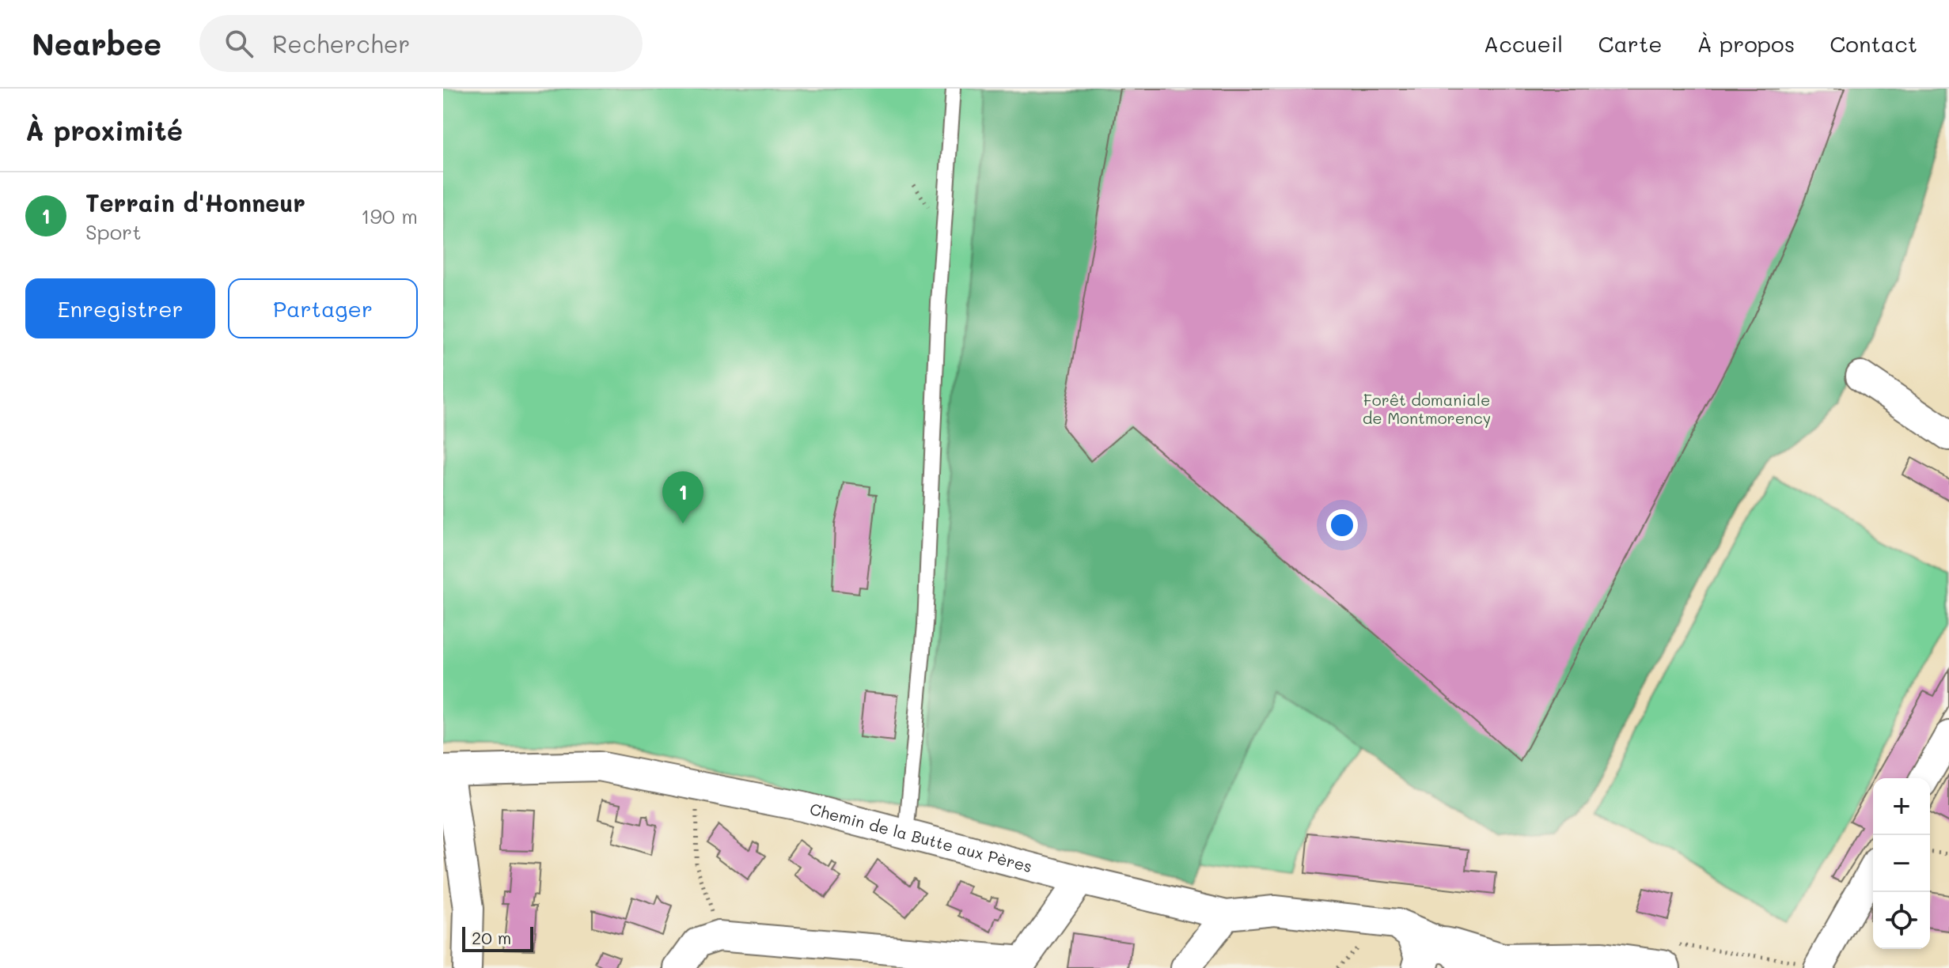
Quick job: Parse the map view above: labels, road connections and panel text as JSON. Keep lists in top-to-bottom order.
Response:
{
  "streets": {
    "street": ["Chemin de la Butte aux Pères"]
  },
  "parks": ["Forêt domaniale de Montmorency"],
  "scale_bar": "20 m",
  "page": {
    "header": "Nearbee",
    "search": "Rechercher",
    "nav": [
      "Accueil",
      "Carte",
      "À propos",
      "Contact"
    ],
    "heading": "À proximité",
    "list": [
      {
        "mark": "1",
        "name": "Terrain d'Honneur",
        "note": "Sport",
        "value": "190 m"
      }
    ],
    "buttons": ["Enregistrer", "Partager"],
    "pins": "1",
    "map_buttons": ["+", "−"],
    "scale": "20 m"
  }
}
